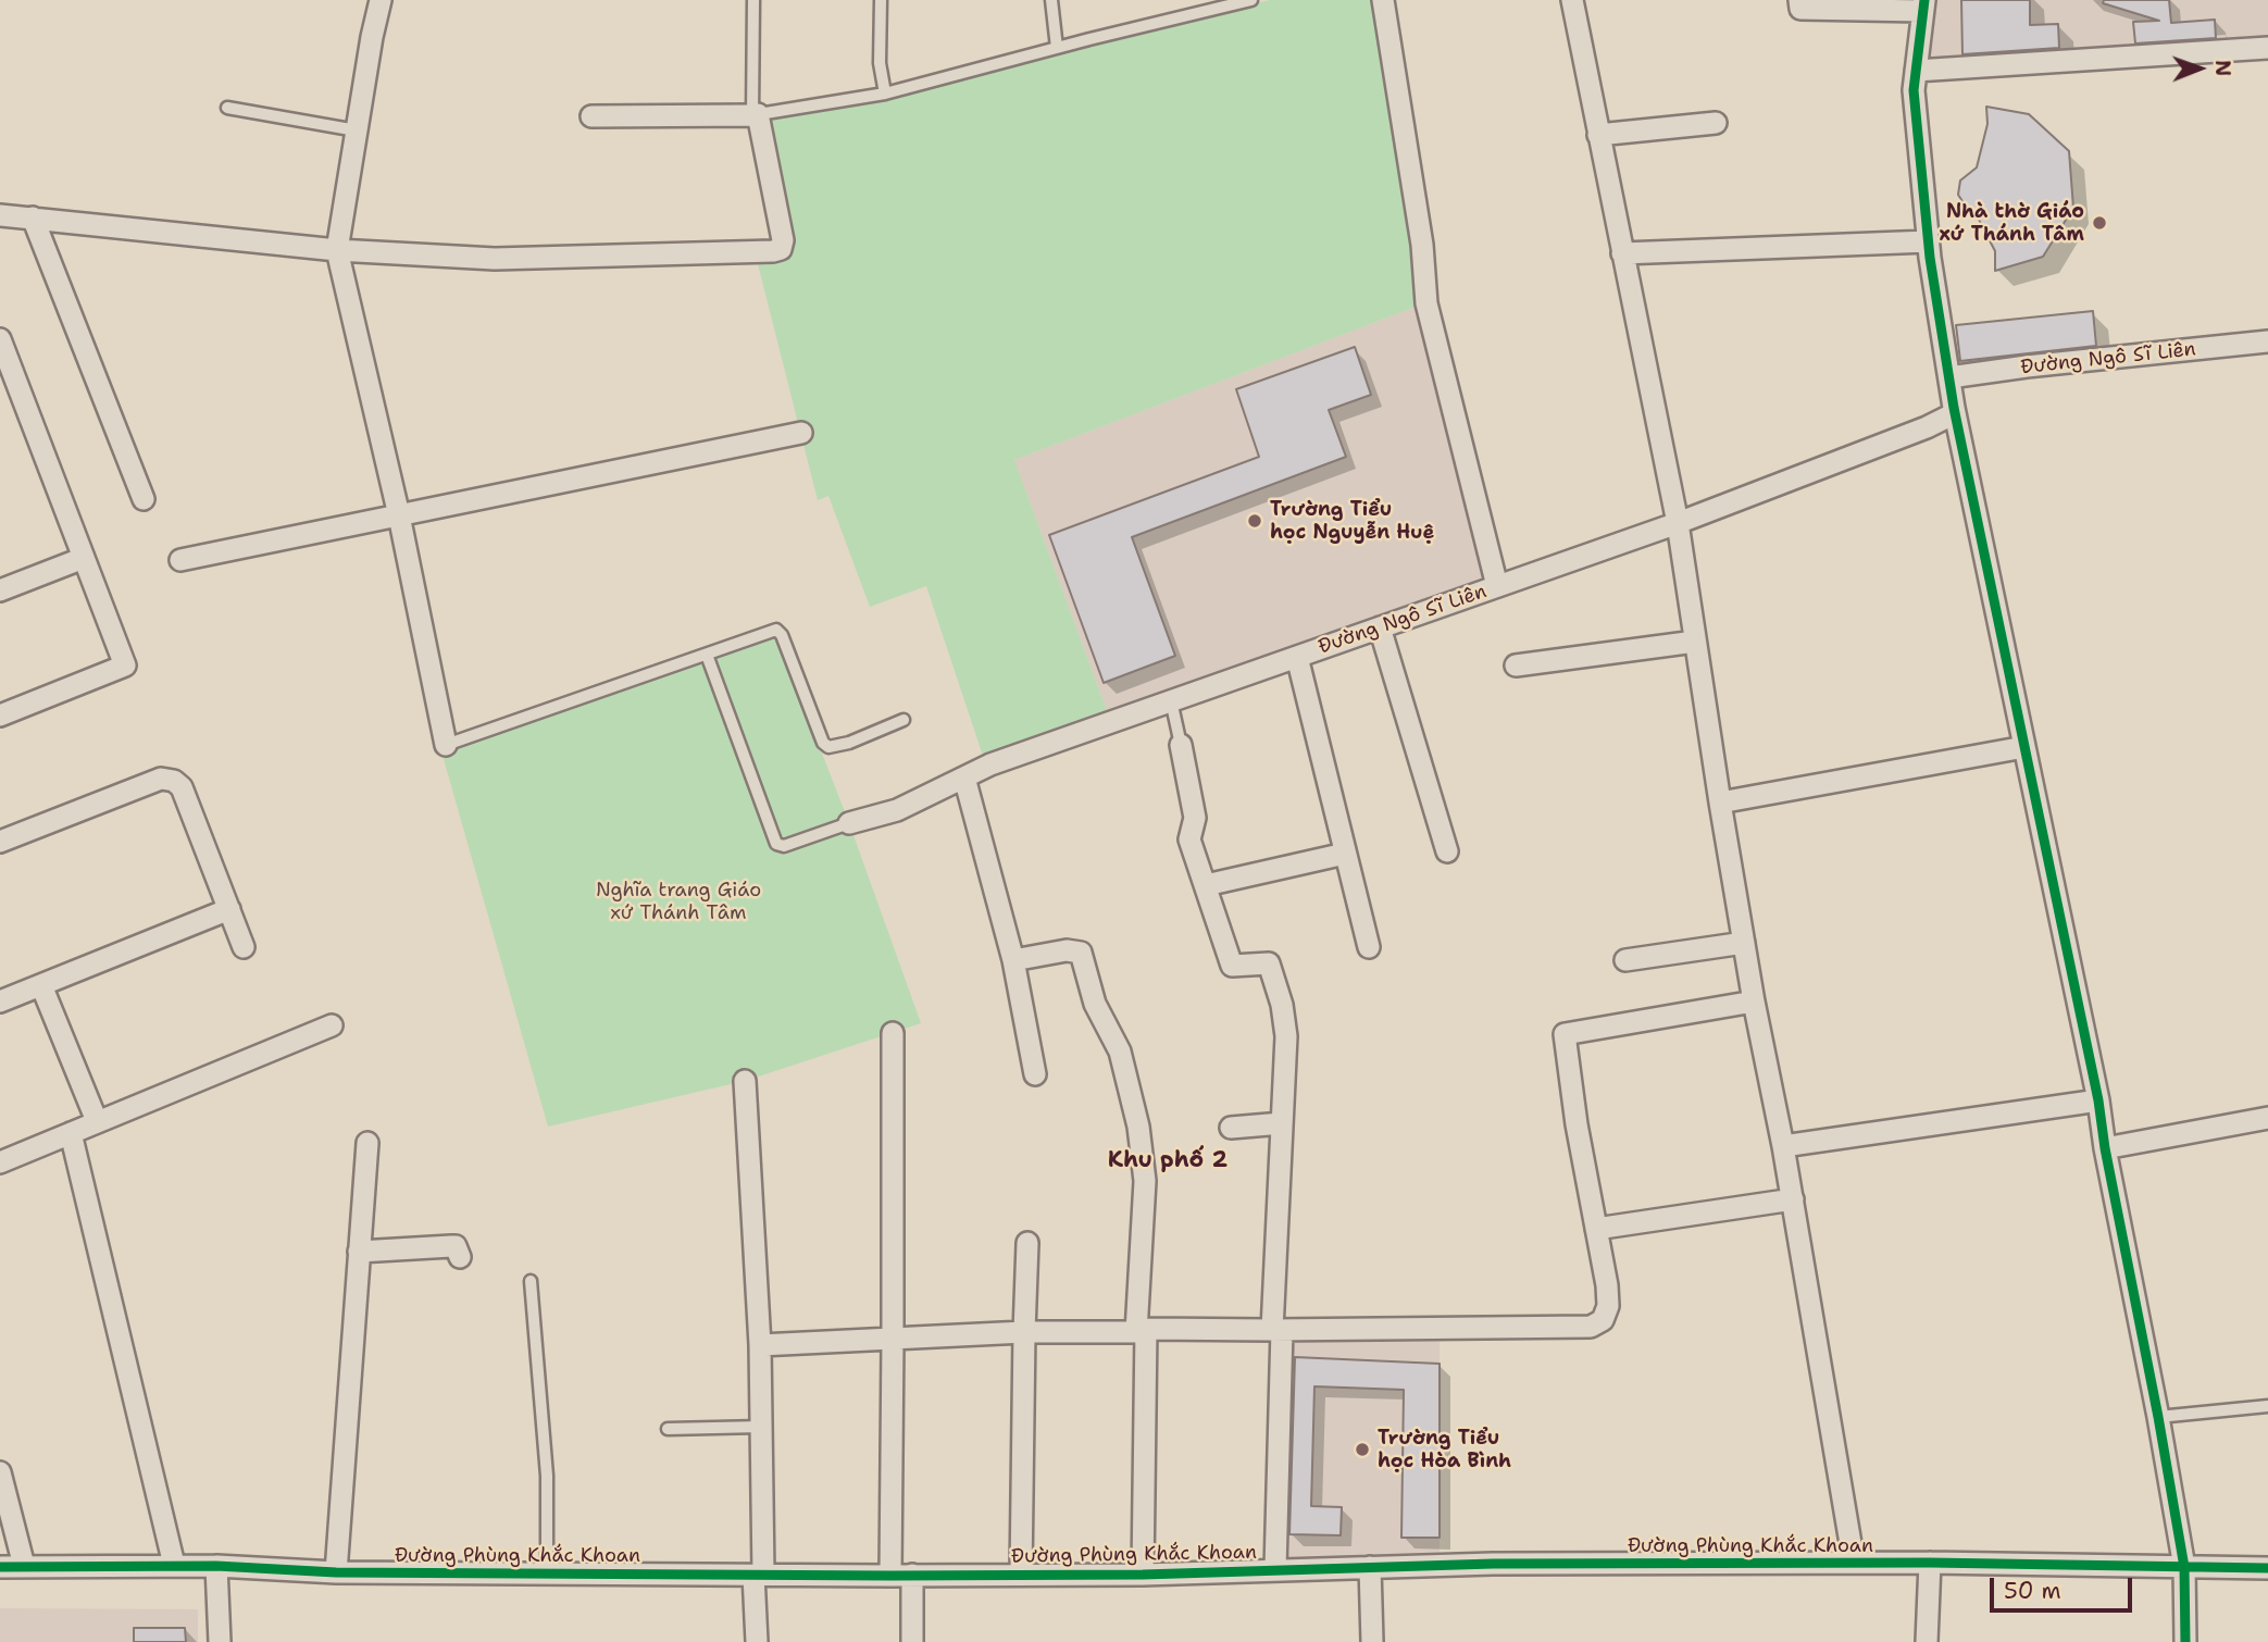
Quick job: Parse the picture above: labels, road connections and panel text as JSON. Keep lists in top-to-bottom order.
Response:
{
  "streets": {
    "street": ["Đường Ngô Sĩ Liên", "Đường Phùng Khắc Khoan"]
  },
  "districts": ["Khu phố 2"],
  "parks": ["Nghĩa trang Giáo xứ Thánh Tâm"],
  "places": ["Nhà thờ Giáo xứ Thánh Tâm", "Trường Tiểu học Nguyễn Huệ", "Trường Tiểu học Hòa Bình"],
  "scale_bar": "50 m",
  "north": "right"
}
